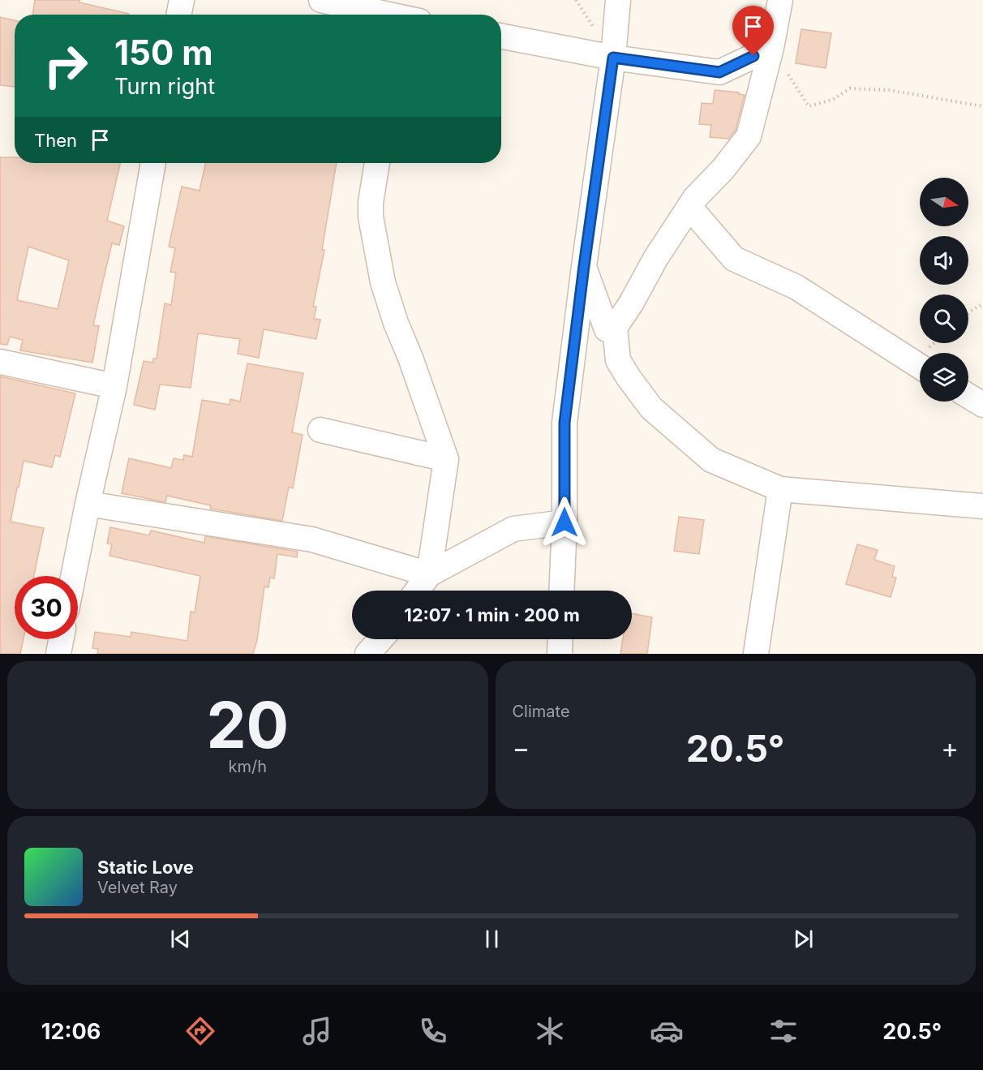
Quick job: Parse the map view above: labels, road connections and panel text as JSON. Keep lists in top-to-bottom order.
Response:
{
  "north": "right",
  "page": {
    "turn": ["150 m", "Turn right"],
    "then": "Then",
    "limit": "30",
    "trip": "12:07 · 1 min · 200 m",
    "tile": [
      ["20", "km/h"],
      "Climate"
    ],
    "heat": ["−", "20.5°", "+"],
    "song": ["Static Love", "Velvet Ray"],
    "tabs": ["12:06", "20.5°"]
  }
}
